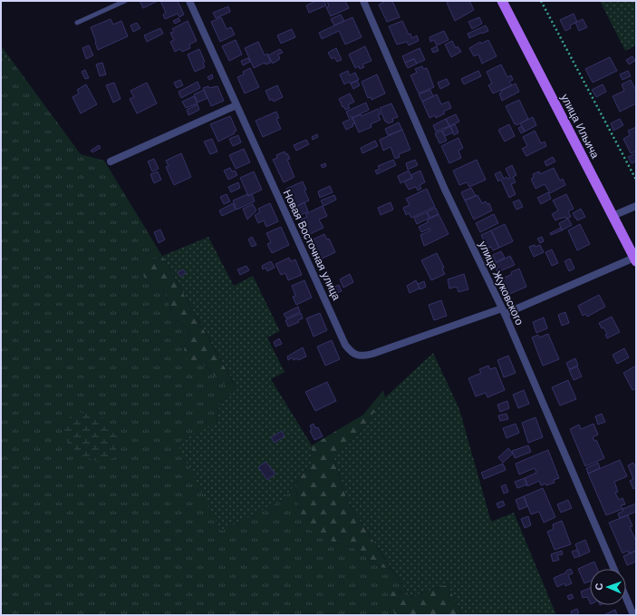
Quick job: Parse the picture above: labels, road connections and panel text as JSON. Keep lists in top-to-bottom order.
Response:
{
  "streets": {
    "main road": ["улица Ильича"],
    "street": ["Новая Восточная улица", "улица Жуковского"]
  },
  "crossings": [
    ["улица Ильича", "Новая Восточная улица"],
    ["Новая Восточная улица", "улица Жуковского"]
  ],
  "north": "left"
}
